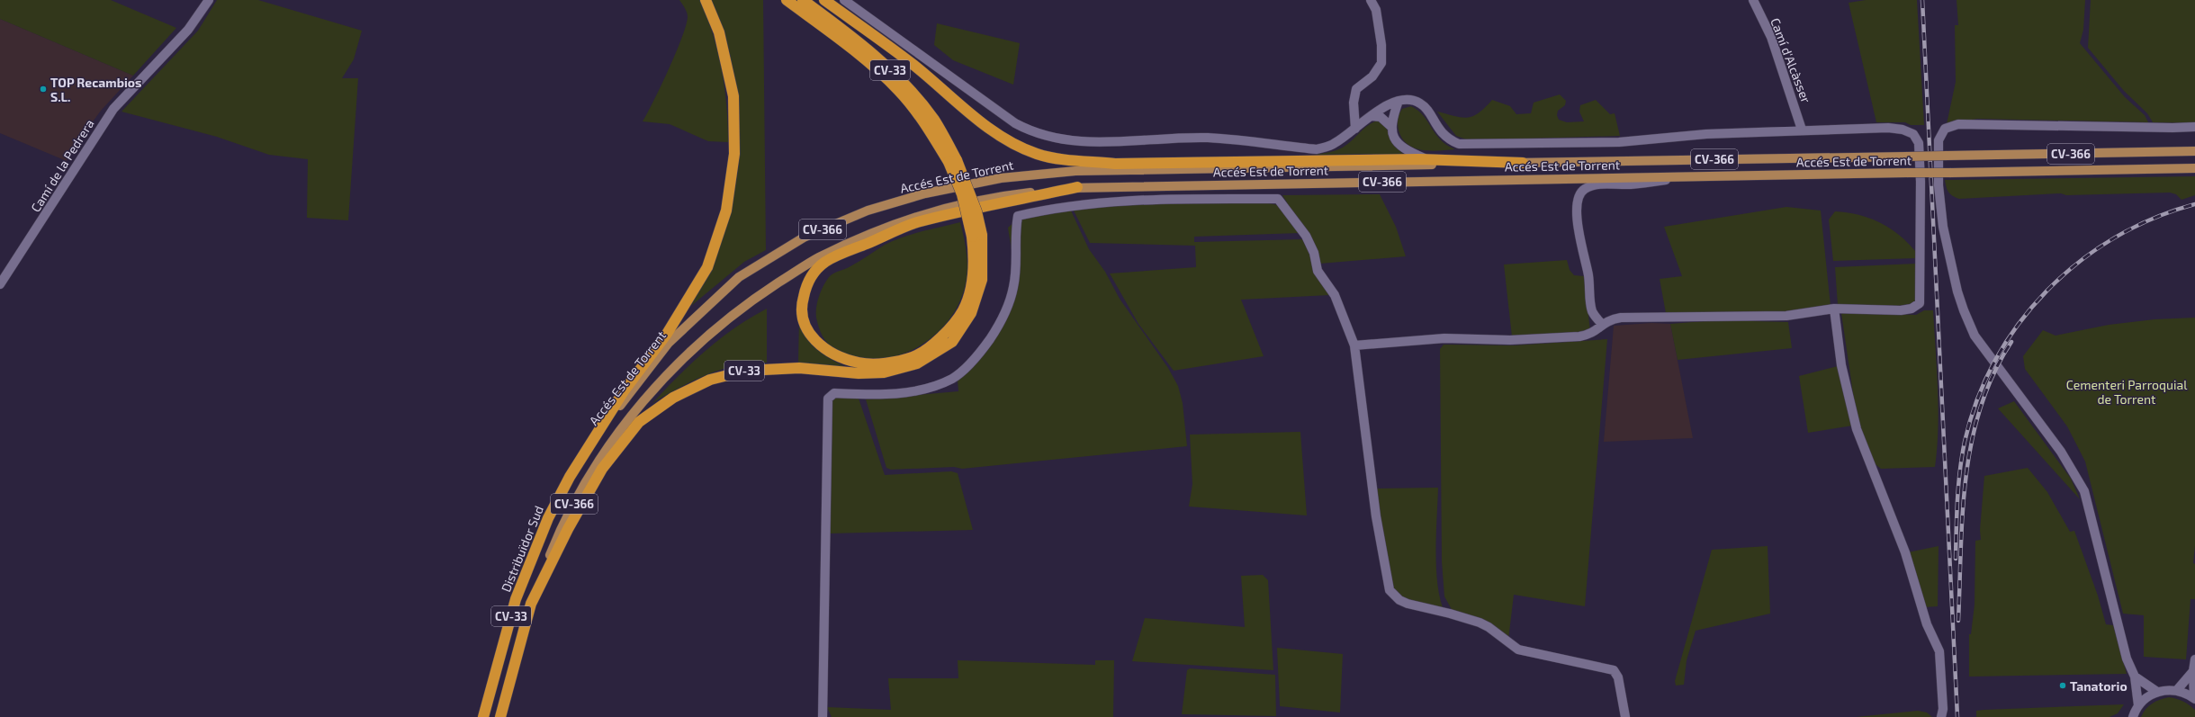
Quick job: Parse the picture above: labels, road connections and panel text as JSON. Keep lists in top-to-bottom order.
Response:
{
  "streets": {
    "highway": ["CV-33", "Distribuïdor Sud"],
    "main road": ["CV-366", "Accés Est de Torrent"],
    "street": ["Camí d'Alcàsser", "Camí de la Pedrera"]
  },
  "crossings": [
    ["CV-33", "Accés Est de Torrent"],
    ["CV-33", "Distribuïdor Sud"],
    ["Accés Est de Torrent", "Distribuïdor Sud"]
  ],
  "parks": ["Cementeri Parroquial de Torrent"],
  "places": ["TOP Recambios S.L.", "Tanatorio"]
}
